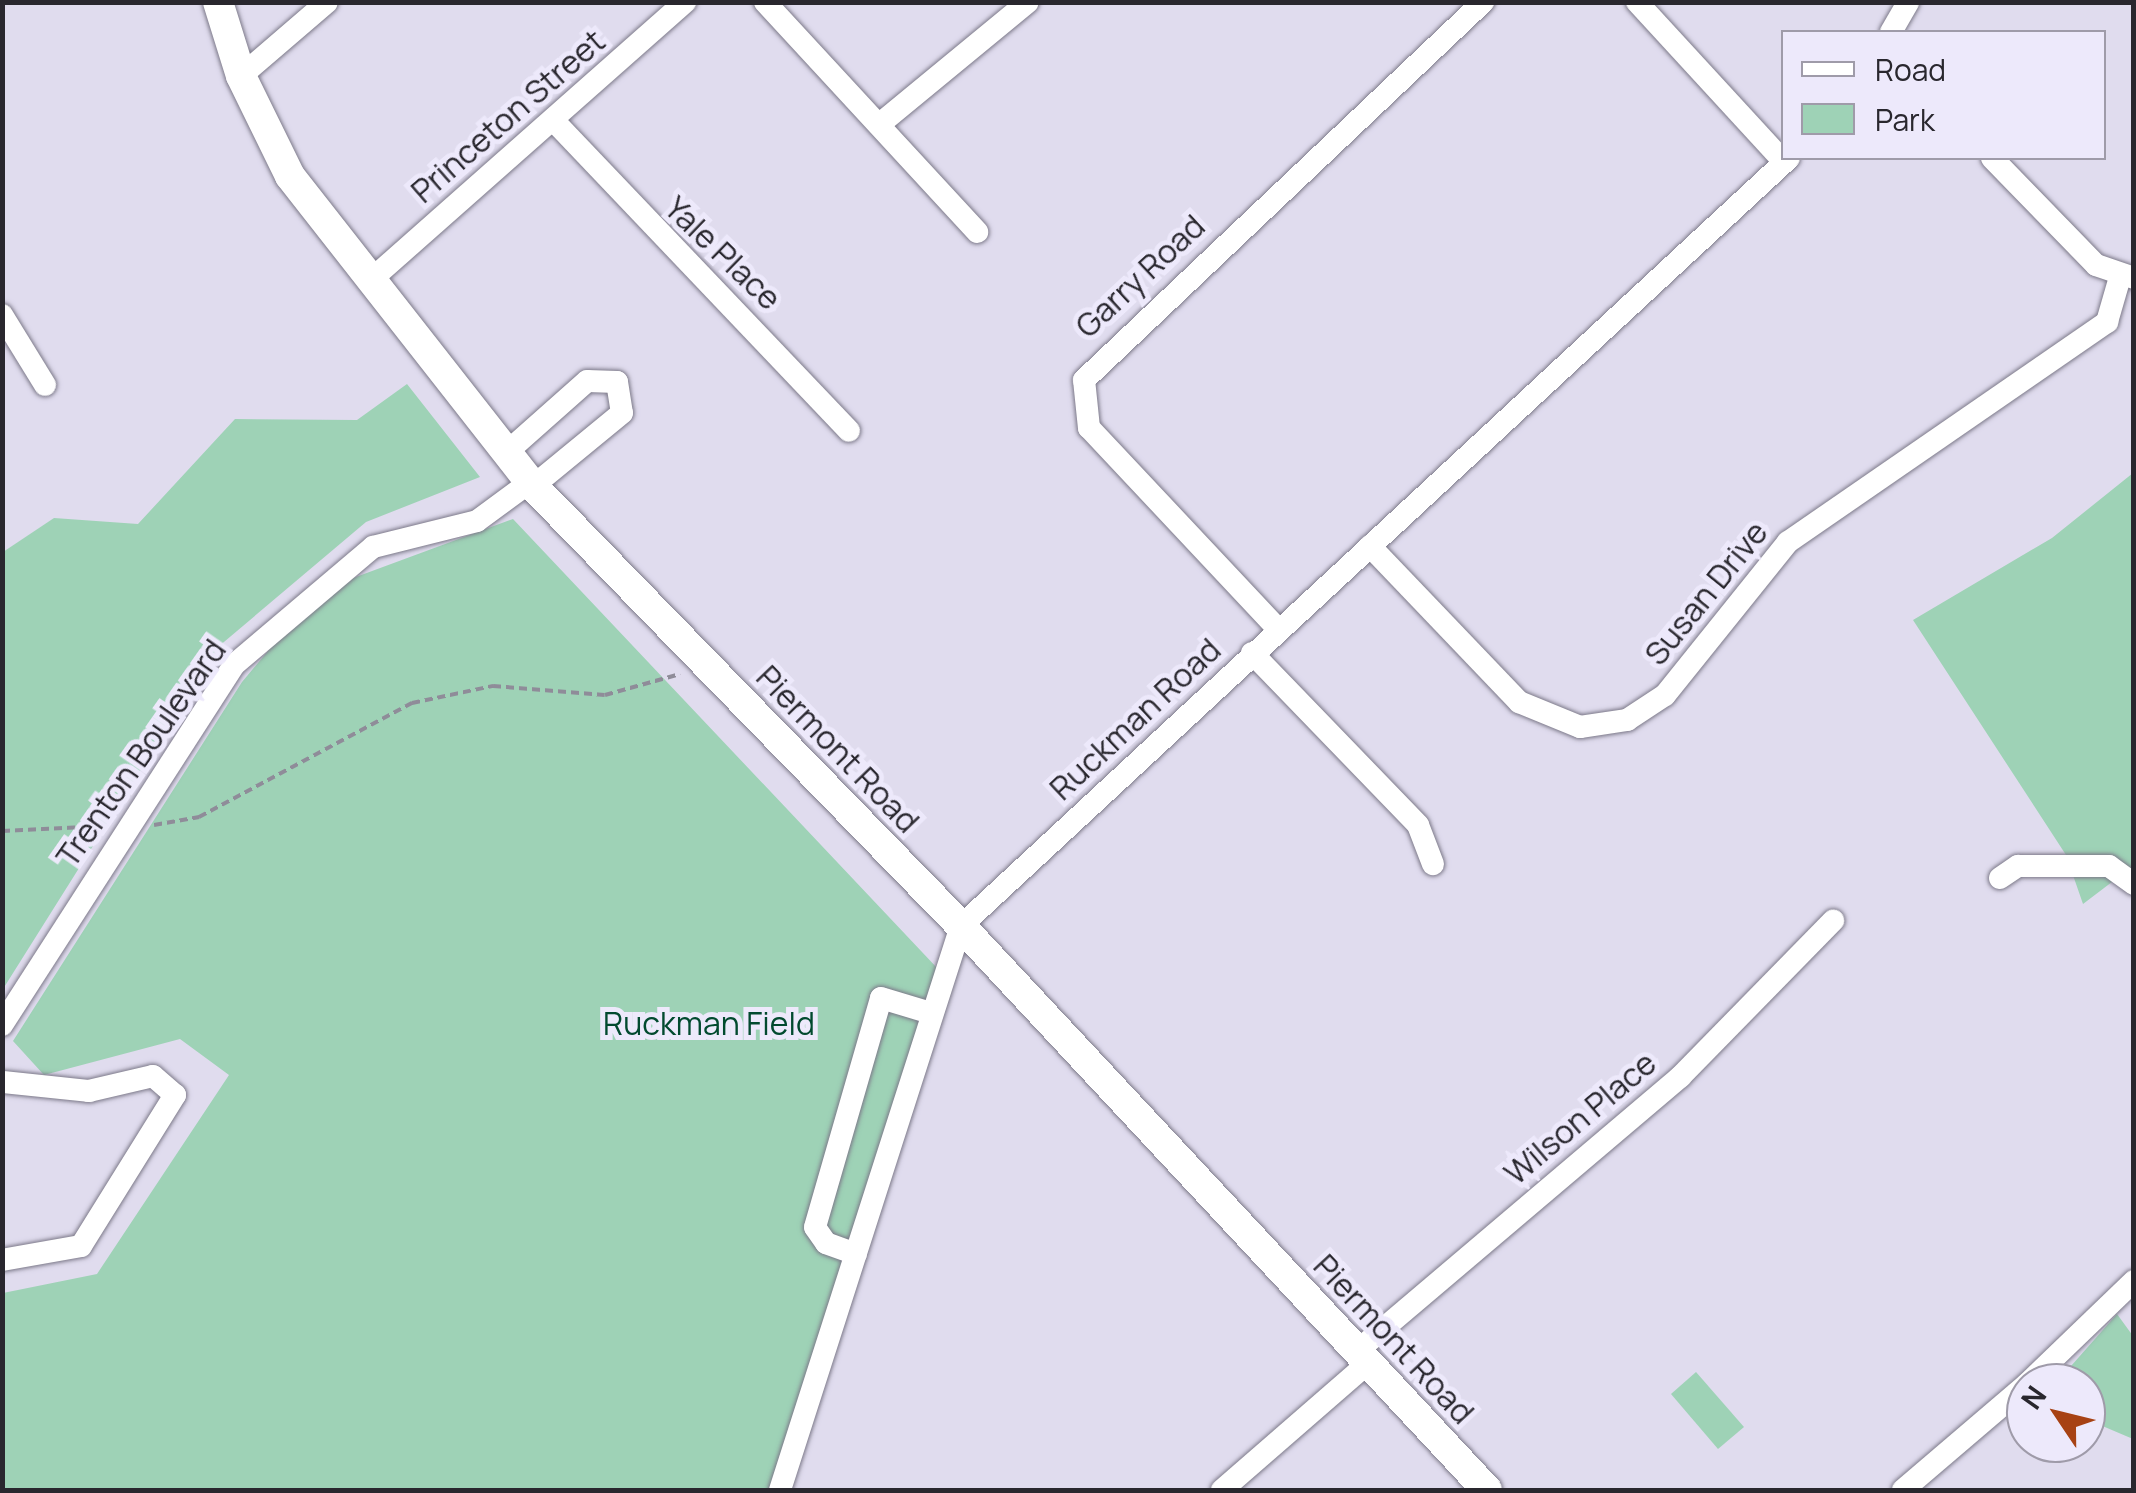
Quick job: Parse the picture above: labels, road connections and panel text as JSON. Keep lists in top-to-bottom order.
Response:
{
  "streets": {
    "main road": ["Piermont Road"],
    "street": [
      "Princeton Street",
      "Yale Place",
      "Garry Road",
      "Susan Drive",
      "Ruckman Road",
      "Trenton Boulevard",
      "Wilson Place"
    ]
  },
  "crossings": [
    ["Princeton Street", "Yale Place"],
    ["Princeton Street", "Piermont Road"],
    ["Garry Road", "Ruckman Road"],
    ["Susan Drive", "Ruckman Road"],
    ["Ruckman Road", "Piermont Road"],
    ["Piermont Road", "Trenton Boulevard"],
    ["Piermont Road", "Wilson Place"]
  ],
  "parks": ["Ruckman Field"],
  "legend": ["Road", "Park"],
  "north": "top left"
}
